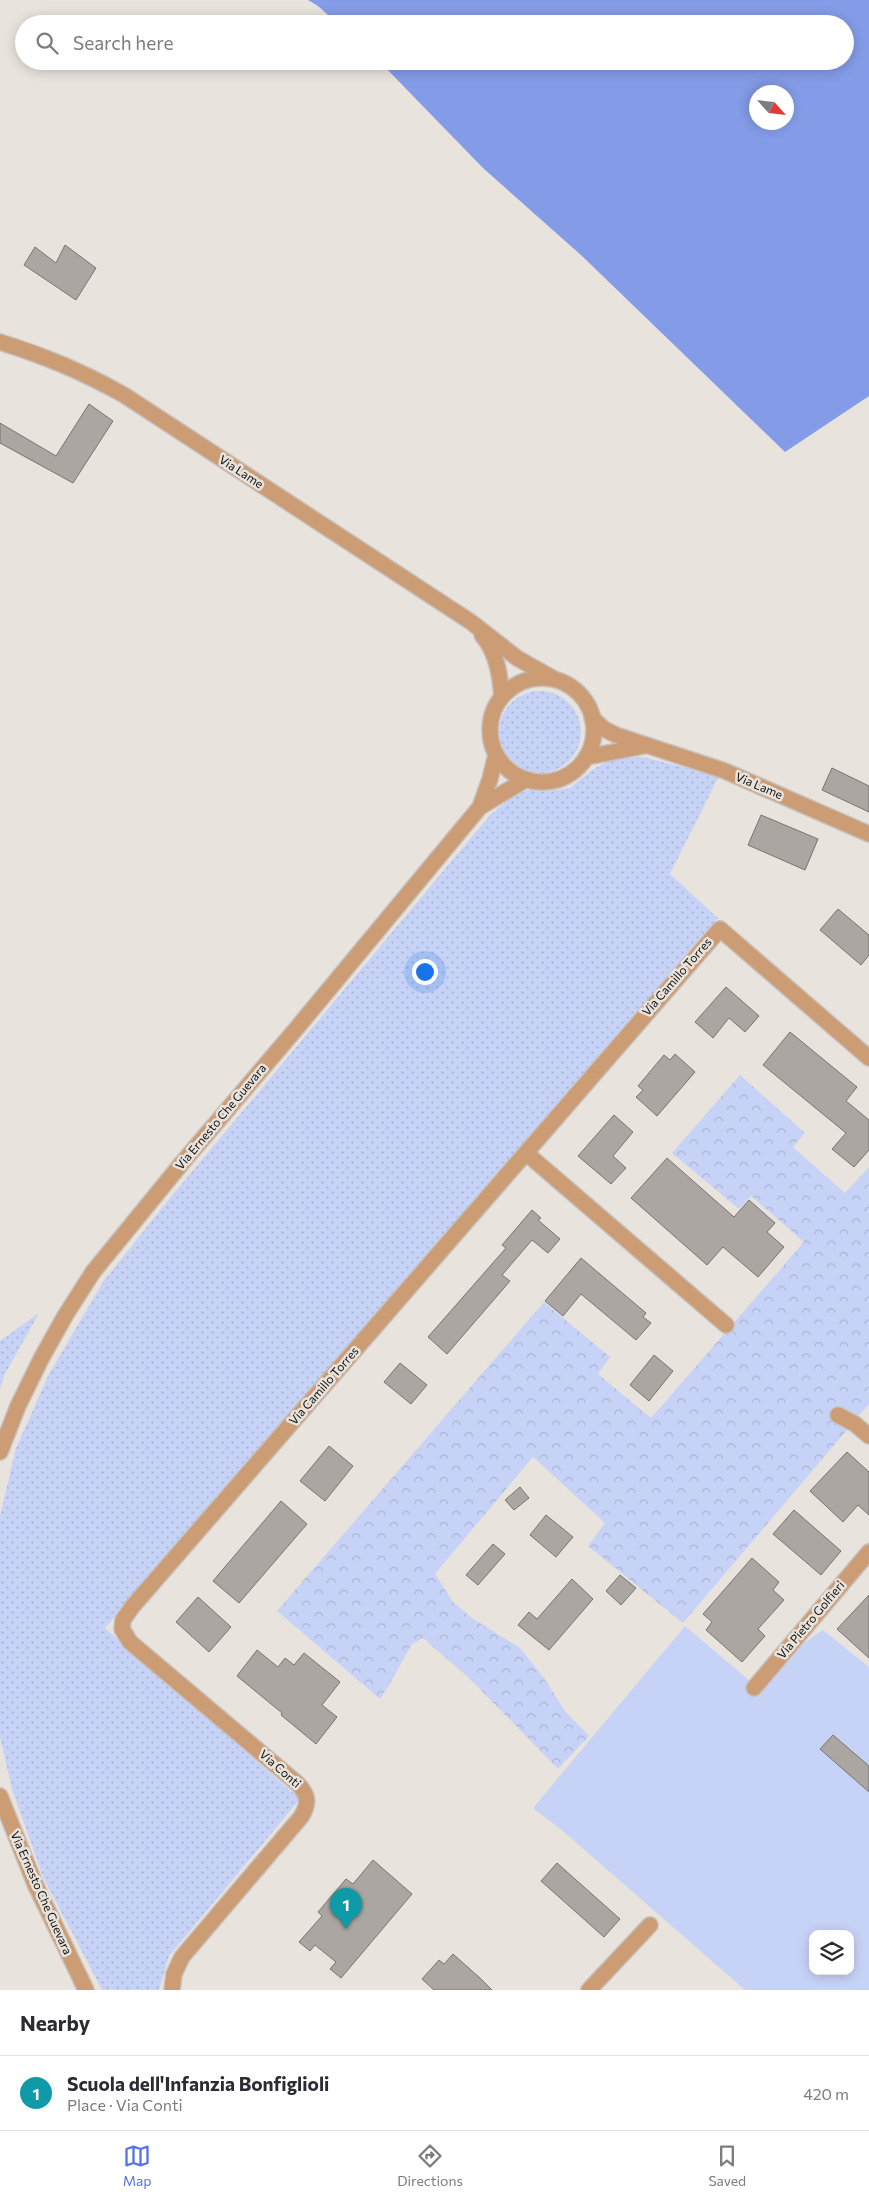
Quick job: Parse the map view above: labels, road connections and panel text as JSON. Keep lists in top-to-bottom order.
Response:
{
  "streets": {
    "street": [
      "Via Lame",
      "Via Camillo Torres",
      "Via Ernesto Che Guevara",
      "Via Pietro Golfieri",
      "Via Conti"
    ]
  },
  "crossings": [
    ["Via Lame", "Via Ernesto Che Guevara"],
    ["Via Camillo Torres", "Via Conti"]
  ],
  "north": "bottom right",
  "page": {
    "search": "Search here",
    "pins": "1",
    "heading": "Nearby",
    "list": [
      {
        "mark": "1",
        "name": "Scuola dell'Infanzia Bonfiglioli",
        "note": "Place · Via Conti",
        "value": "420 m"
      }
    ],
    "nav": ["Map", "Directions", "Saved"]
  }
}
